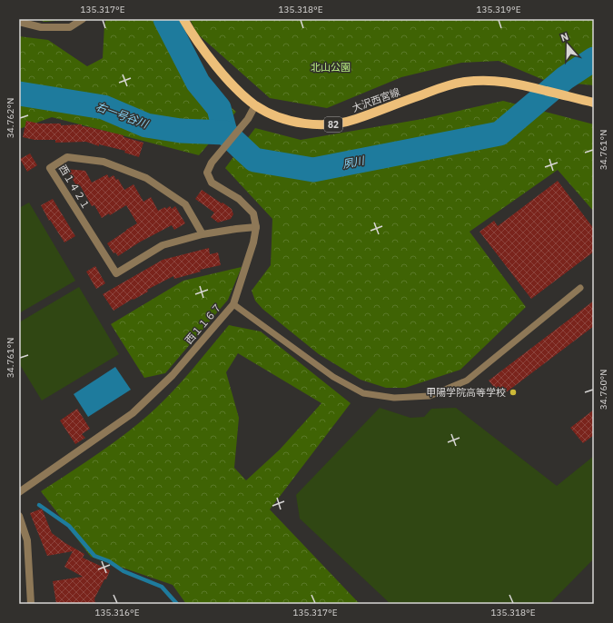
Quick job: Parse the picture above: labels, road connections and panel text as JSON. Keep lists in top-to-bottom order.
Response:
{
  "streets": {
    "main road": ["大沢西宮線", "82"],
    "street": ["西１４２１", "西１１６７"]
  },
  "crossings": [
    ["西１４２１", "西１１６７"]
  ],
  "water": ["右一号谷川", "夙川"],
  "parks": ["北山公園"],
  "places": ["甲陽学院高等学校"],
  "north": "top",
  "coordinates": [
    "135.317°E",
    "135.318°E",
    "135.319°E",
    "34.762°N",
    "34.761°N",
    "34.760°N",
    "135.316°E"
  ]
}
